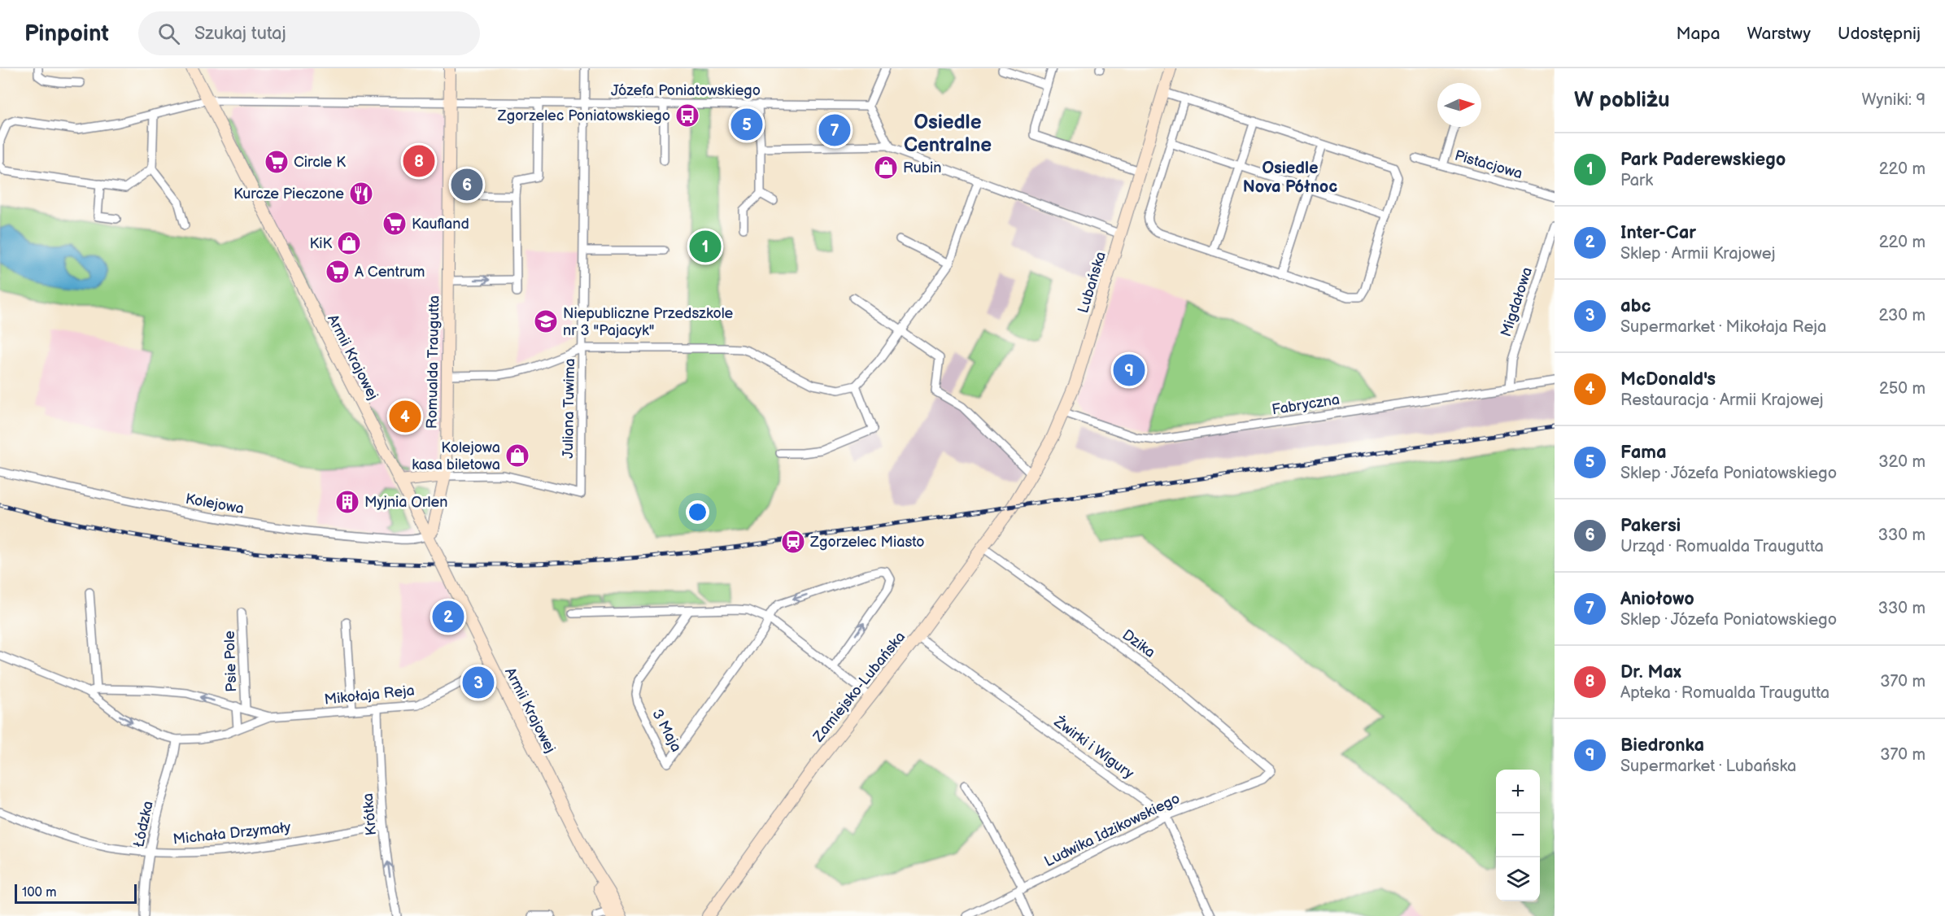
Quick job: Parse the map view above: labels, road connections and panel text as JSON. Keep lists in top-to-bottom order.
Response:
{
  "streets": {
    "main road": [
      "Lubańska",
      "Armii Krajowej",
      "Romualda Traugutta",
      "Zamiejsko-Lubańska"
    ],
    "street": [
      "Józefa Poniatowskiego",
      "Pistacjowa",
      "Migdałowa",
      "Fabryczna",
      "Juliana Tuwima",
      "Kolejowa",
      "Dzika",
      "Psie Pole",
      "Mikołaja Reja",
      "3 Maja",
      "Żwirki i Wigury",
      "Krótka",
      "Łódzka",
      "Ludwika Idzikowskiego",
      "Michała Drzymały"
    ]
  },
  "crossings": [
    ["Józefa Poniatowskiego", "Armii Krajowej"],
    ["Józefa Poniatowskiego", "Romualda Traugutta"],
    ["Józefa Poniatowskiego", "Juliana Tuwima"],
    ["Lubańska", "Fabryczna"],
    ["Lubańska", "Zamiejsko-Lubańska"],
    ["Migdałowa", "Fabryczna"],
    ["Armii Krajowej", "Romualda Traugutta"],
    ["Armii Krajowej", "Kolejowa"],
    ["Armii Krajowej", "Mikołaja Reja"],
    ["Romualda Traugutta", "Juliana Tuwima"],
    ["Romualda Traugutta", "Kolejowa"],
    ["Dzika", "Zamiejsko-Lubańska"],
    ["Dzika", "Ludwika Idzikowskiego"],
    ["Psie Pole", "Mikołaja Reja"],
    ["Zamiejsko-Lubańska", "Żwirki i Wigury"],
    ["Mikołaja Reja", "Krótka"],
    ["Mikołaja Reja", "Łódzka"],
    ["Żwirki i Wigury", "Ludwika Idzikowskiego"],
    ["Krótka", "Michała Drzymały"],
    ["Łódzka", "Michała Drzymały"]
  ],
  "one_way": ["Krótka"],
  "districts": ["Osiedle Centralne", "Osiedle Nova Północ"],
  "places": {
    "bus stop": ["Zgorzelec Poniatowskiego"],
    "supermarket": ["Circle K", "Kaufland", "A Centrum"],
    "shop": ["Rubin", "KiK", "Kolejowa kasa biletowa"],
    "restaurant": ["Kurcze Pieczone"],
    "school or university": ["Niepubliczne Przedszkole nr 3 \"Pajacyk\""],
    "building": ["Myjnia Orlen"],
    "station": ["Zgorzelec Miasto"]
  },
  "scale_bar": "100 m",
  "north": "right",
  "page": {
    "header": "Pinpoint",
    "search": "Szukaj tutaj",
    "nav": ["Mapa", "Warstwy", "Udostępnij"],
    "heading": ["W pobliżu", "Wyniki: 9"],
    "pins": [
      "5",
      "7",
      "8",
      "6",
      "1",
      "9",
      "4",
      "2",
      "3"
    ],
    "list": [
      {
        "mark": "1",
        "name": "Park Paderewskiego",
        "note": "Park",
        "value": "220 m"
      },
      {
        "mark": "2",
        "name": "Inter-Car",
        "note": "Sklep · Armii Krajowej",
        "value": "220 m"
      },
      {
        "mark": "3",
        "name": "abc",
        "note": "Supermarket · Mikołaja Reja",
        "value": "230 m"
      },
      {
        "mark": "4",
        "name": "McDonald's",
        "note": "Restauracja · Armii Krajowej",
        "value": "250 m"
      },
      {
        "mark": "5",
        "name": "Fama",
        "note": "Sklep · Józefa Poniatowskiego",
        "value": "320 m"
      },
      {
        "mark": "6",
        "name": "Pakersi",
        "note": "Urząd · Romualda Traugutta",
        "value": "330 m"
      },
      {
        "mark": "7",
        "name": "Aniołowo",
        "note": "Sklep · Józefa Poniatowskiego",
        "value": "330 m"
      },
      {
        "mark": "8",
        "name": "Dr. Max",
        "note": "Apteka · Romualda Traugutta",
        "value": "370 m"
      },
      {
        "mark": "9",
        "name": "Biedronka",
        "note": "Supermarket · Lubańska",
        "value": "370 m"
      }
    ],
    "map_buttons": ["+", "−"],
    "scale": "100 m"
  }
}
